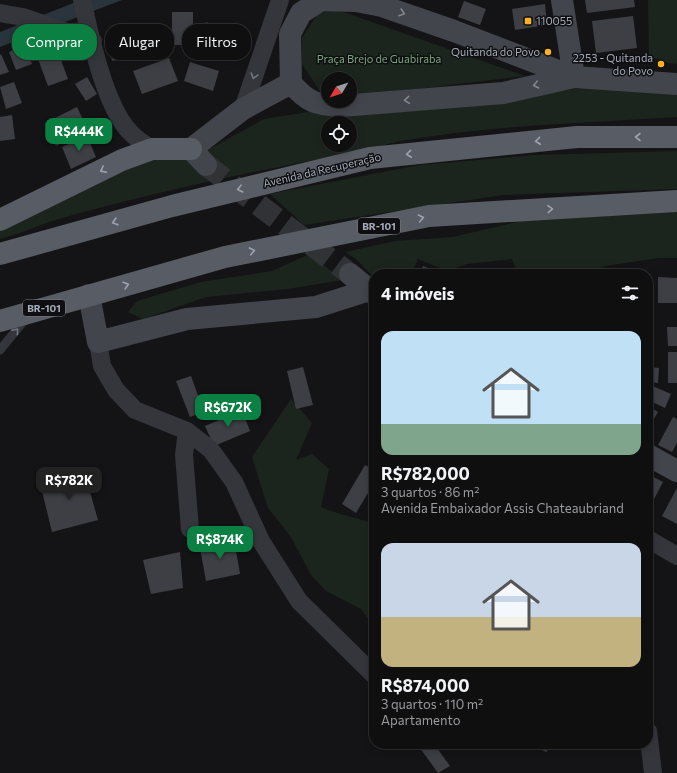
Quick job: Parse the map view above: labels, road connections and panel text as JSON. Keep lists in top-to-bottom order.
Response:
{
  "streets": {
    "highway": ["Avenida da Recuperação", "BR-101"]
  },
  "parks": ["Praça Brejo de Guabiraba"],
  "places": {
    "transit": ["110055"],
    "other": ["Quitanda do Povo", "2253 - Quitanda do Povo"]
  },
  "north": "bottom left",
  "page": {
    "chip": ["Comprar", "Alugar", "Filtros"],
    "price": [
      "R$444K",
      "R$672K",
      "R$782K",
      "R$874K"
    ],
    "heading": "4 imóveis",
    "list": [
      {
        "name": "R$782,000",
        "note": "3 quartos · 86 m² · Avenida Embaixador Assis Chateaubriand"
      },
      {
        "name": "R$874,000",
        "note": "3 quartos · 110 m² · Apartamento"
      }
    ]
  }
}
